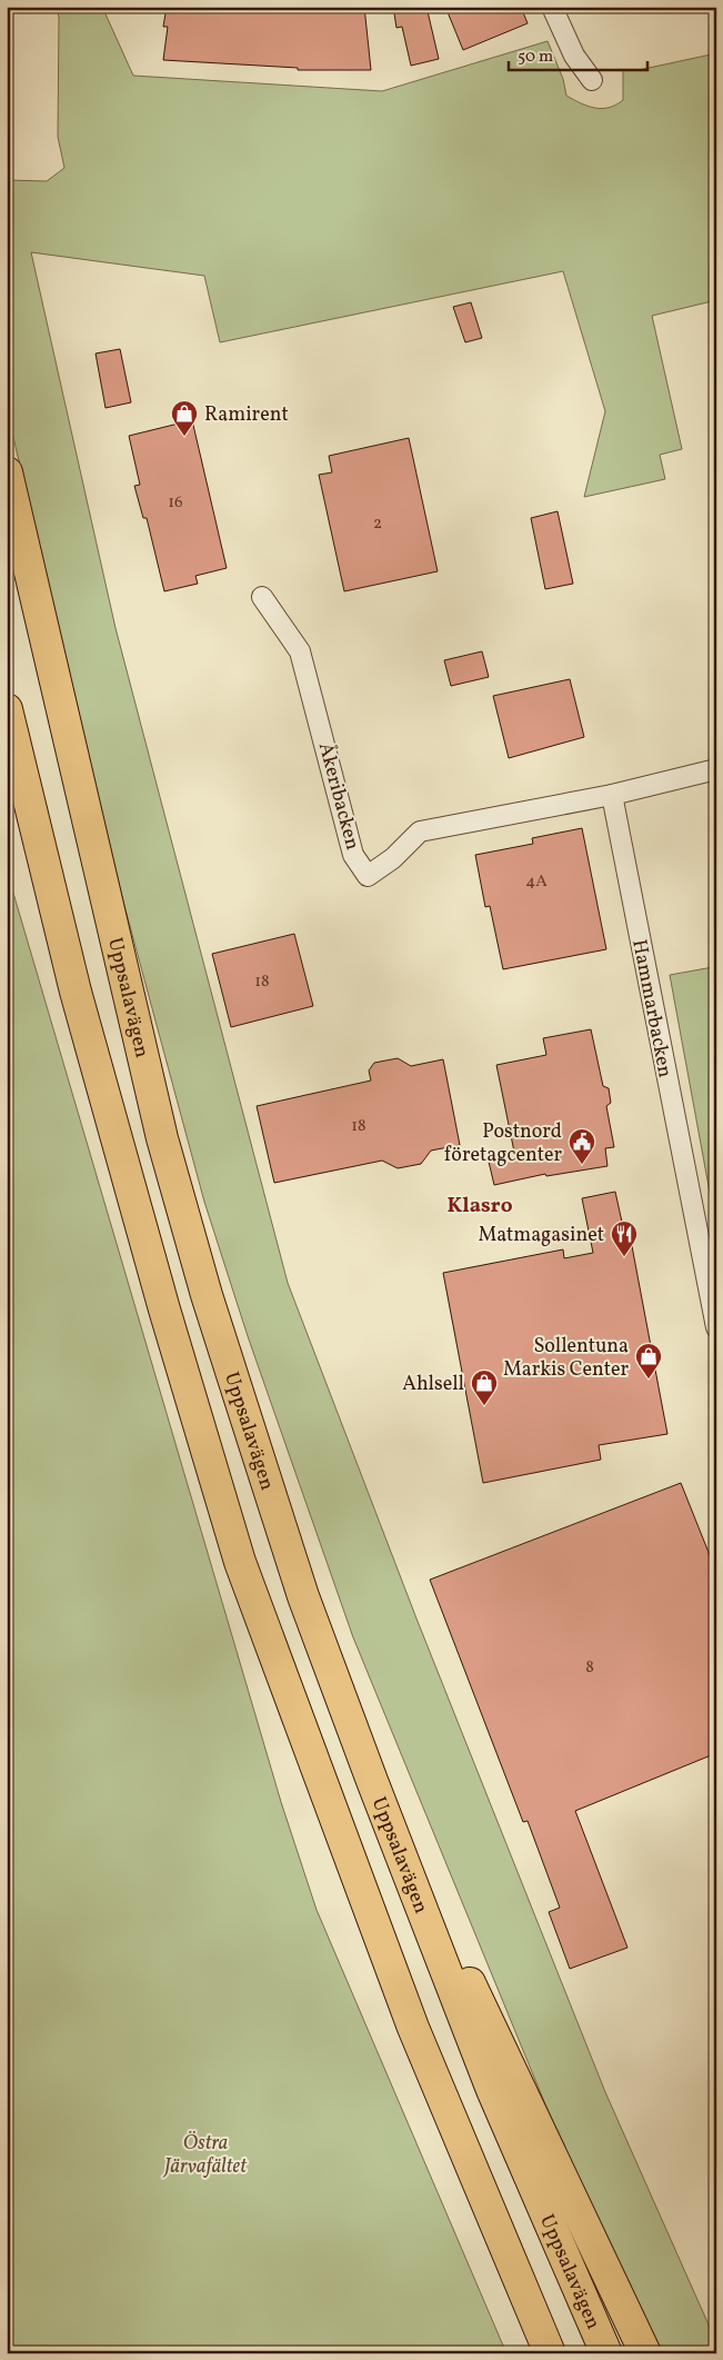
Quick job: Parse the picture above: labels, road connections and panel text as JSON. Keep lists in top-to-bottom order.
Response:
{
  "streets": {
    "highway": ["Uppsalavägen"],
    "street": ["Åkeribacken", "Hammarbacken"]
  },
  "crossings": [
    ["Åkeribacken", "Hammarbacken"]
  ],
  "districts": ["Klasro"],
  "parks": ["Östra Järvafältet"],
  "places": {
    "shop": ["Ramirent", "Sollentuna Markis Center", "Ahlsell"],
    "public building": ["Postnord företagcenter"],
    "restaurant": ["Matmagasinet"]
  },
  "house_numbers": [
    "16",
    "2",
    "4A",
    "18",
    "18",
    "8"
  ],
  "scale_bar": "50 m"
}
